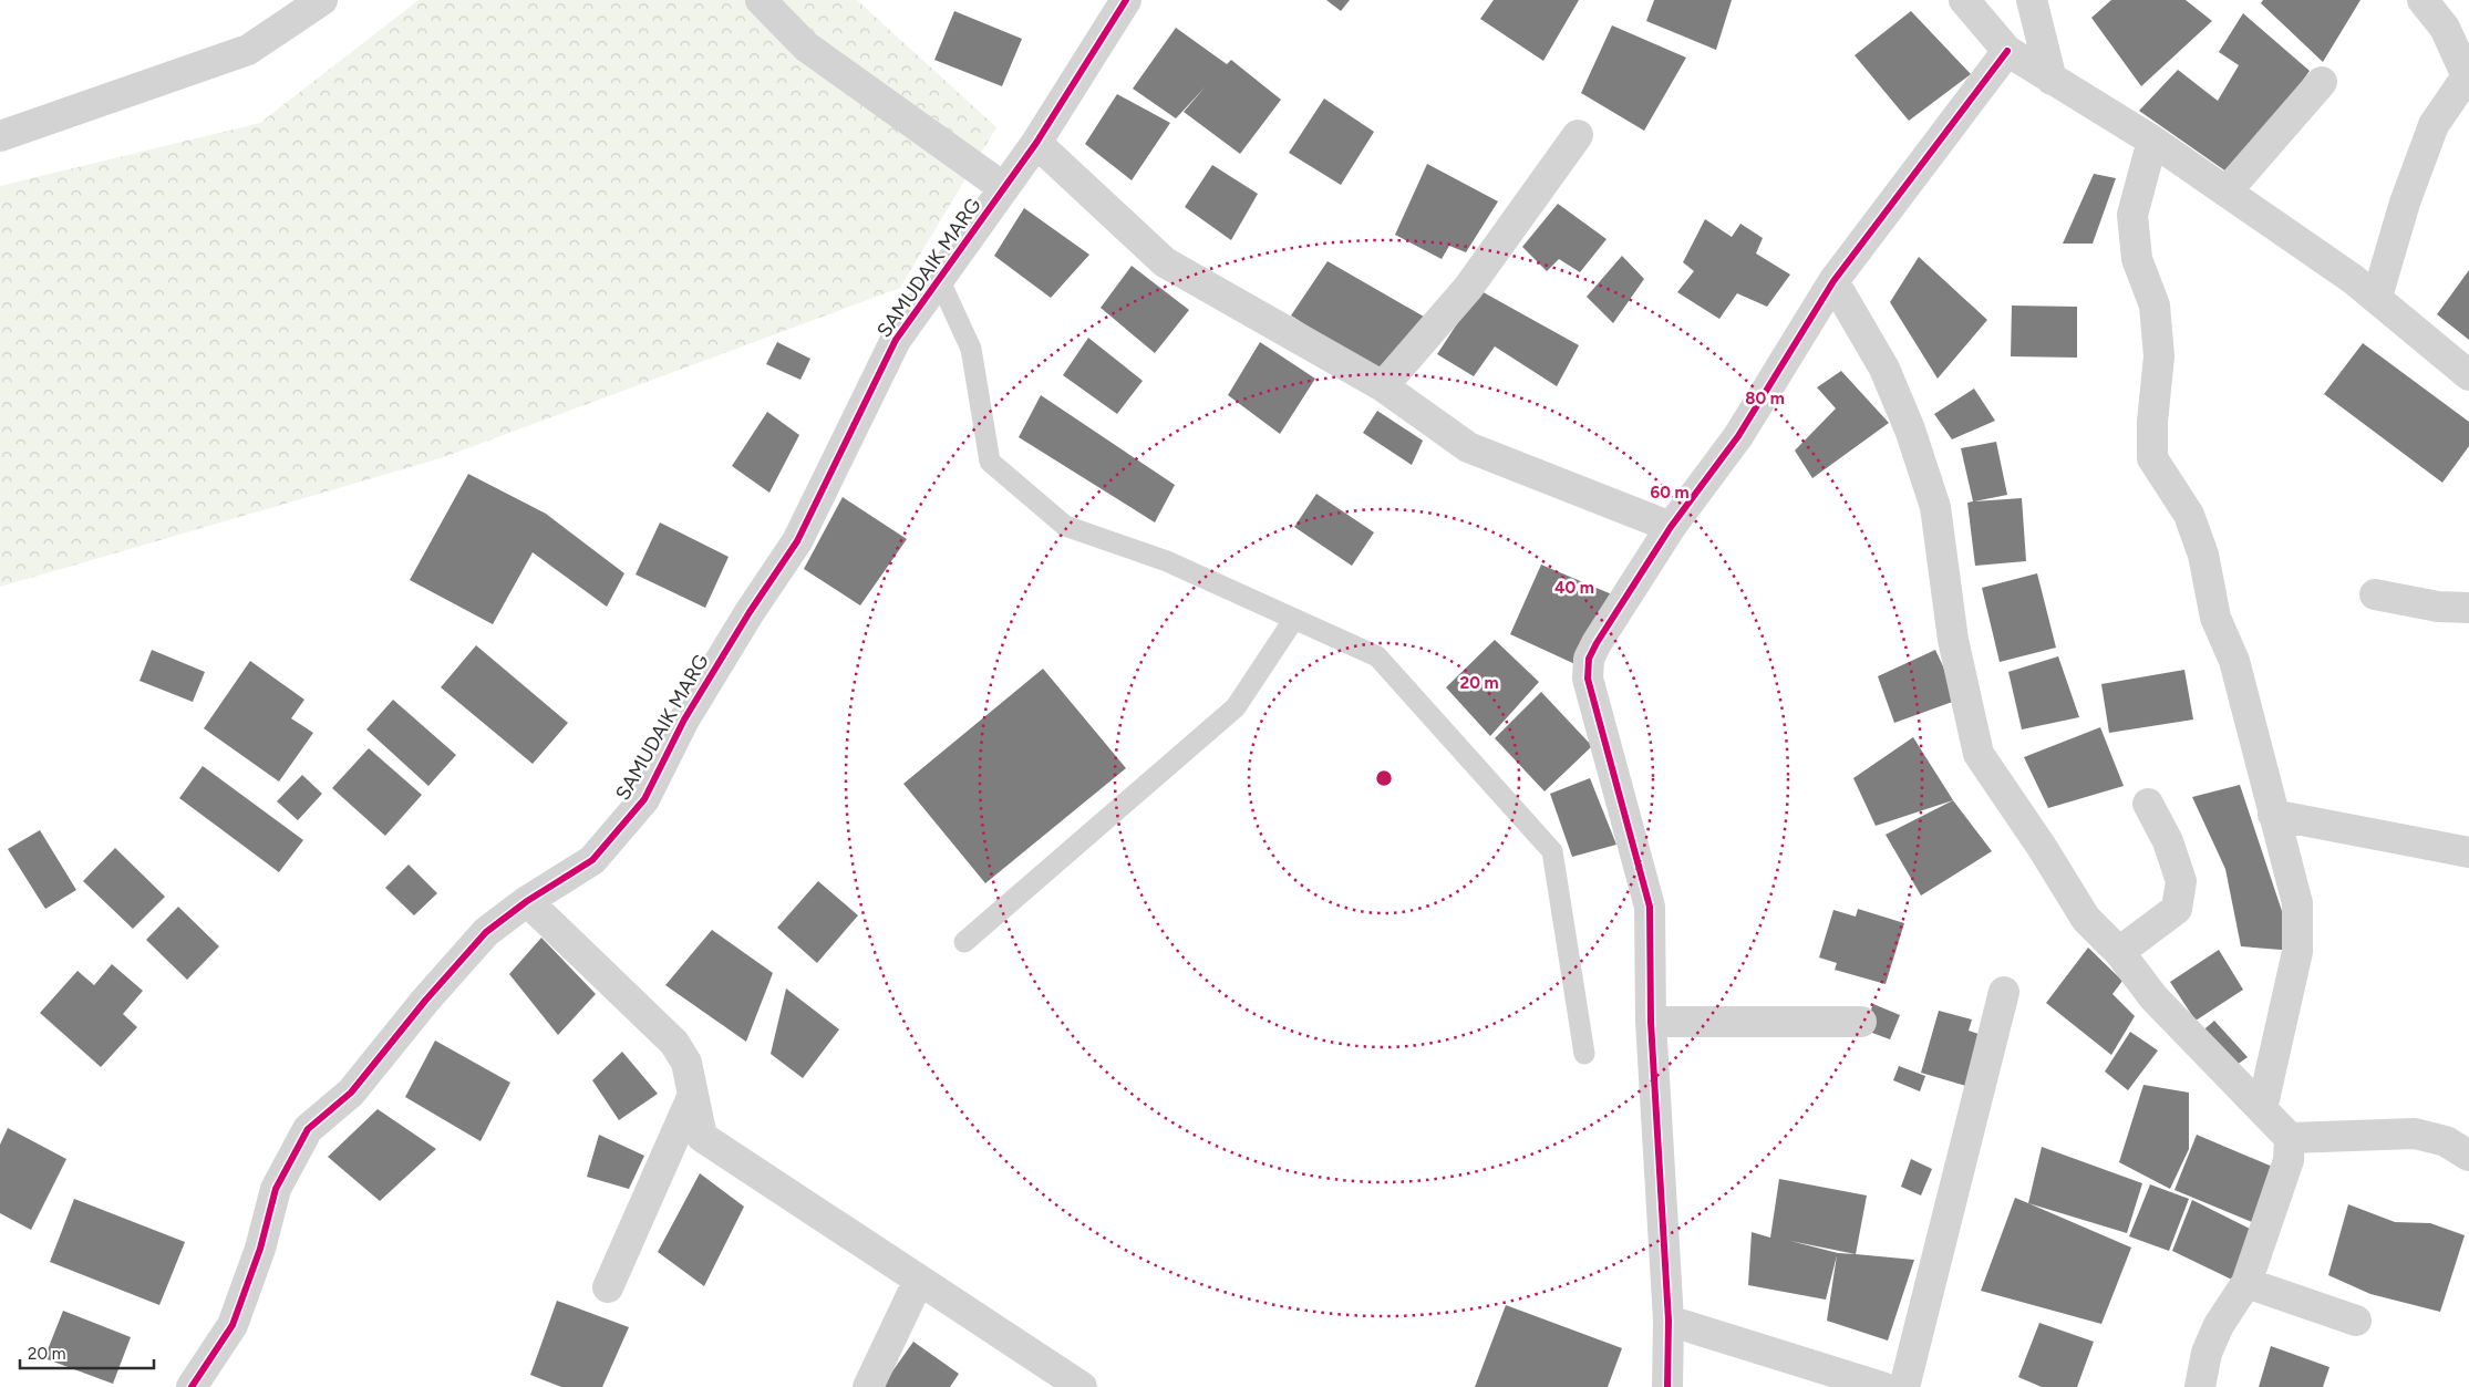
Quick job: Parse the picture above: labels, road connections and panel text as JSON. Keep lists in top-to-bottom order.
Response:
{
  "streets": {
    "street": ["SAMUDAIK MARG"]
  },
  "scale_bar": "20 m",
  "rings": [
    "80 m",
    "60 m",
    "40 m",
    "20 m"
  ]
}
